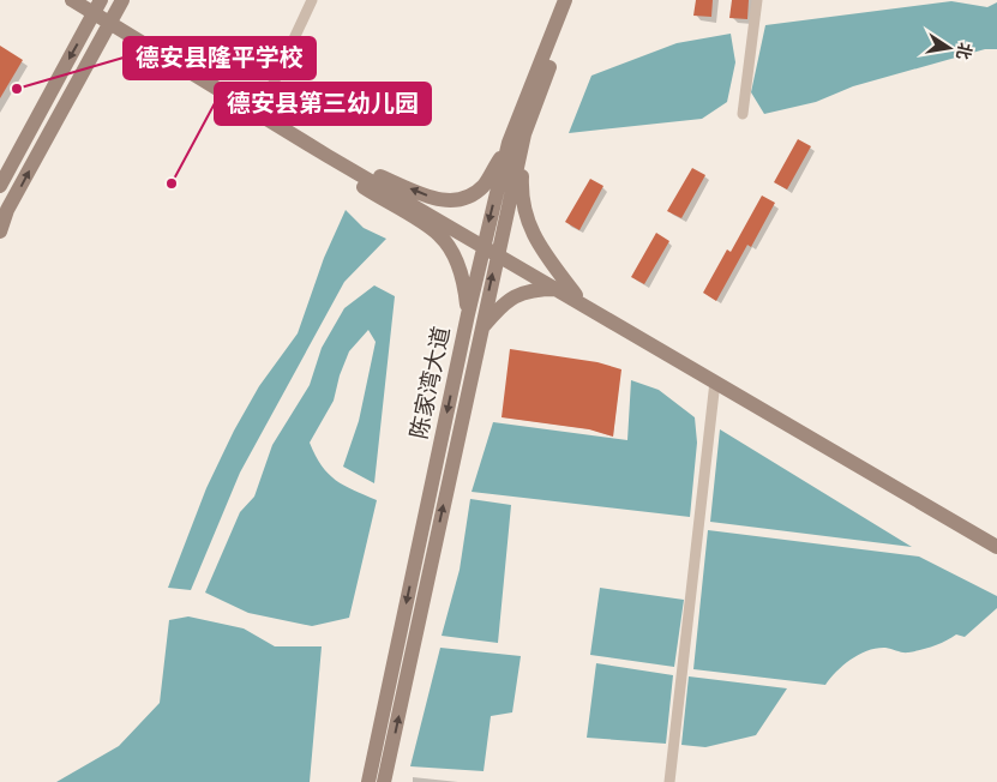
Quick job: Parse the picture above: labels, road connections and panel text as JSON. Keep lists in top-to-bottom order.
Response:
{
  "streets": {
    "main road": ["陈家湾大道"]
  },
  "places": ["德安县隆平学校", "德安县第三幼儿园"],
  "north": "right"
}
